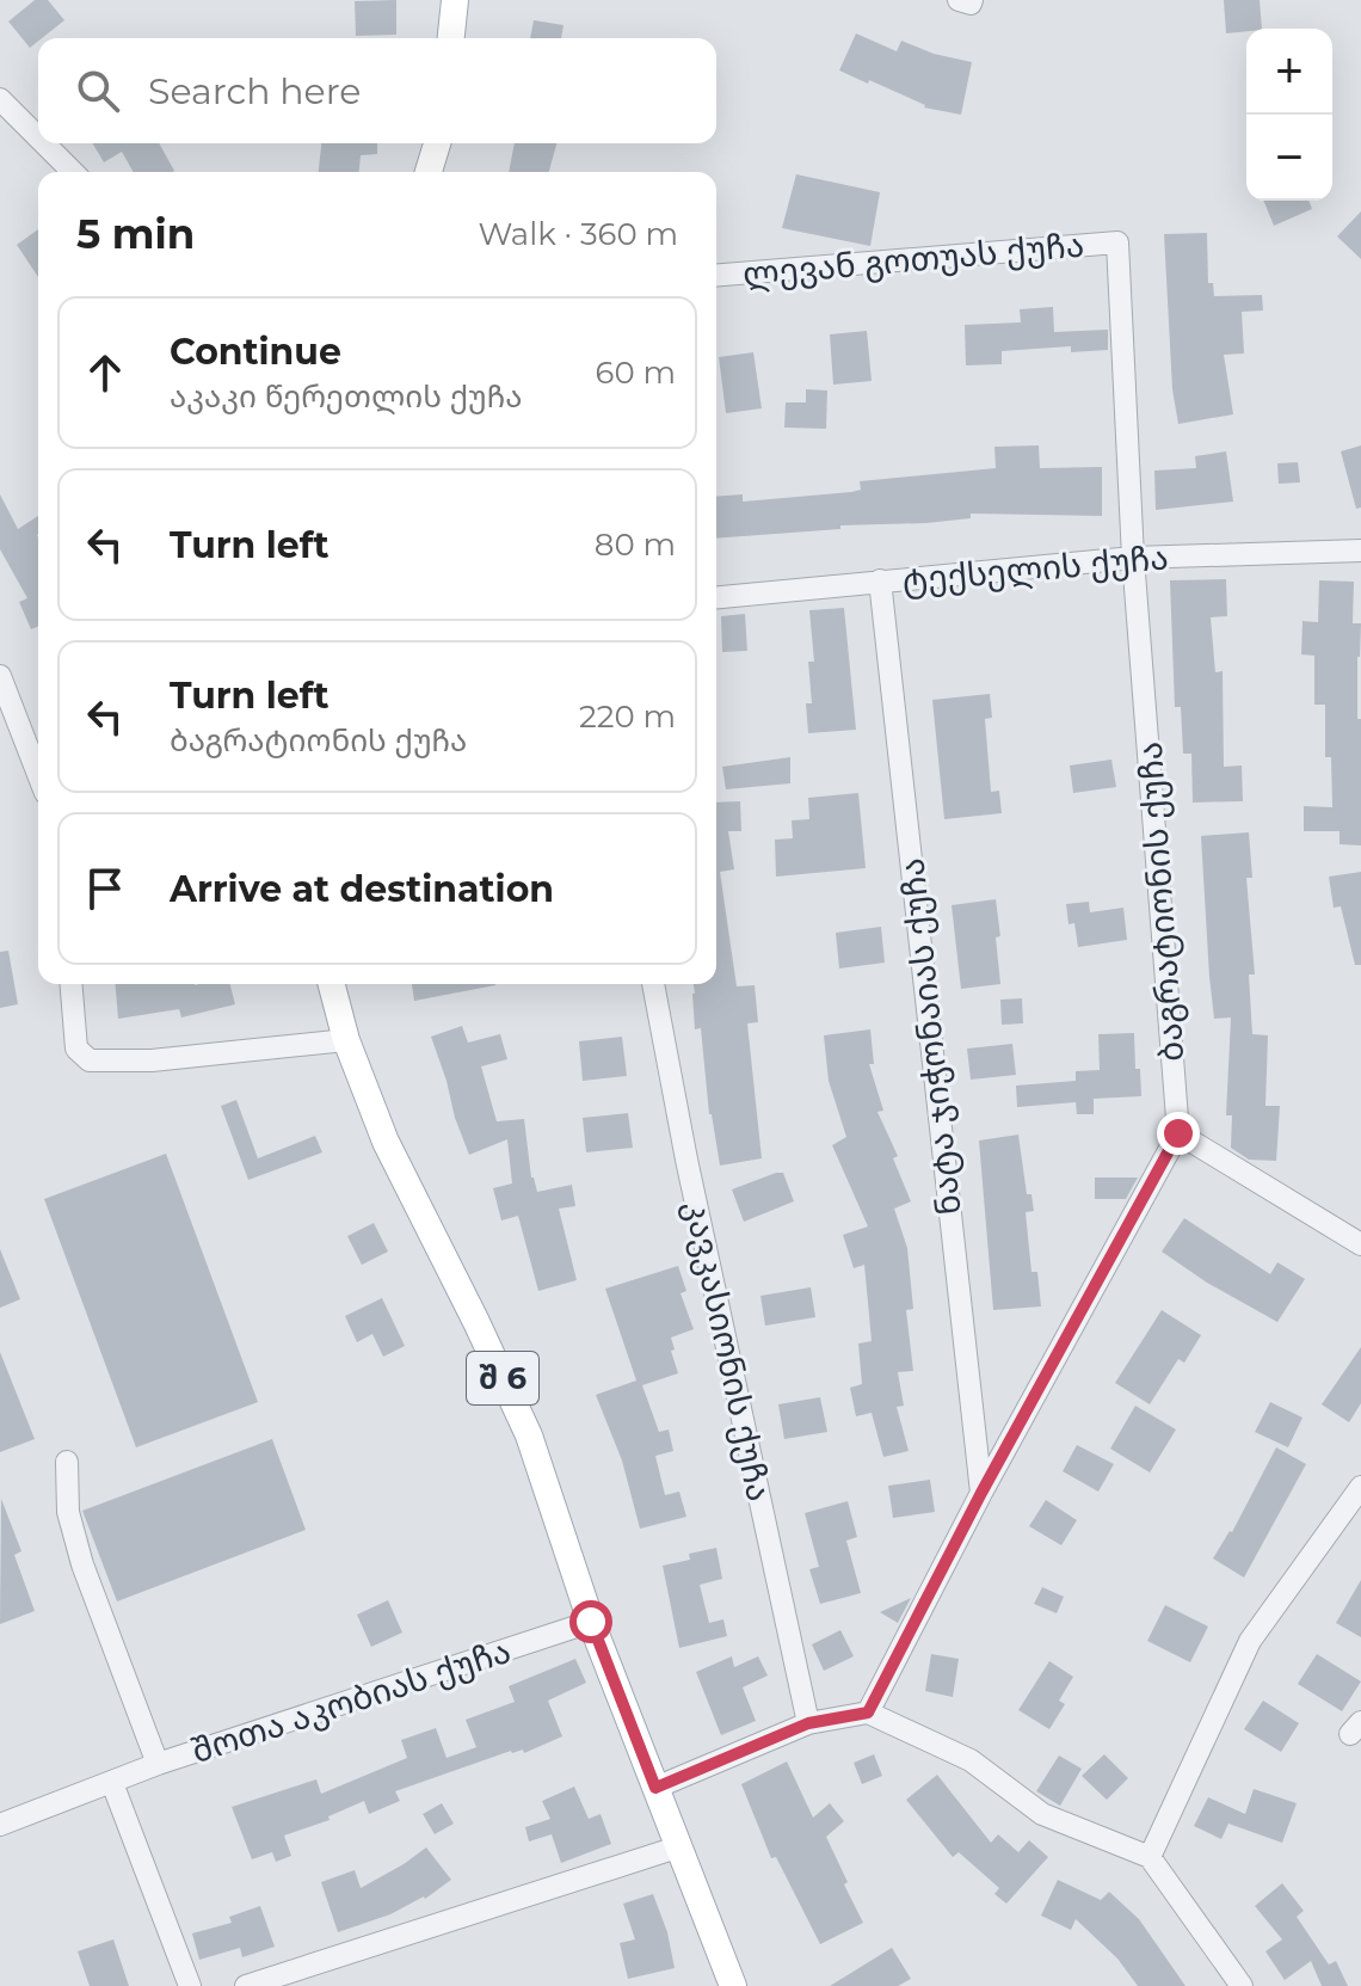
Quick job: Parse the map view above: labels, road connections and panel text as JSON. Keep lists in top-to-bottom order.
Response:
{
  "streets": {
    "main road": ["შ 6"],
    "street": [
      "ლევან გოთუას ქუჩა",
      "ტექსელის ქუჩა",
      "ბაგრატიონის ქუჩა",
      "ნატა ჯიჭონაიას ქუჩა",
      "კავკასიონის ქუჩა",
      "შოთა აკობიას ქუჩა"
    ]
  },
  "crossings": [
    ["ლევან გოთუას ქუჩა", "ბაგრატიონის ქუჩა"],
    ["ტექსელის ქუჩა", "ბაგრატიონის ქუჩა"],
    ["ტექსელის ქუჩა", "ნატა ჯიჭონაიას ქუჩა"],
    ["შ 6", "შოთა აკობიას ქუჩა"]
  ],
  "page": {
    "map_buttons": ["+", "−"],
    "search": "Search here",
    "heading": ["5 min", "Walk · 360 m"],
    "list": [
      ["Continue", "აკაკი წერეთლის ქუჩა", "60 m"],
      ["Turn left", "80 m"],
      ["Turn left", "ბაგრატიონის ქუჩა", "220 m"],
      "Arrive at destination"
    ]
  }
}
